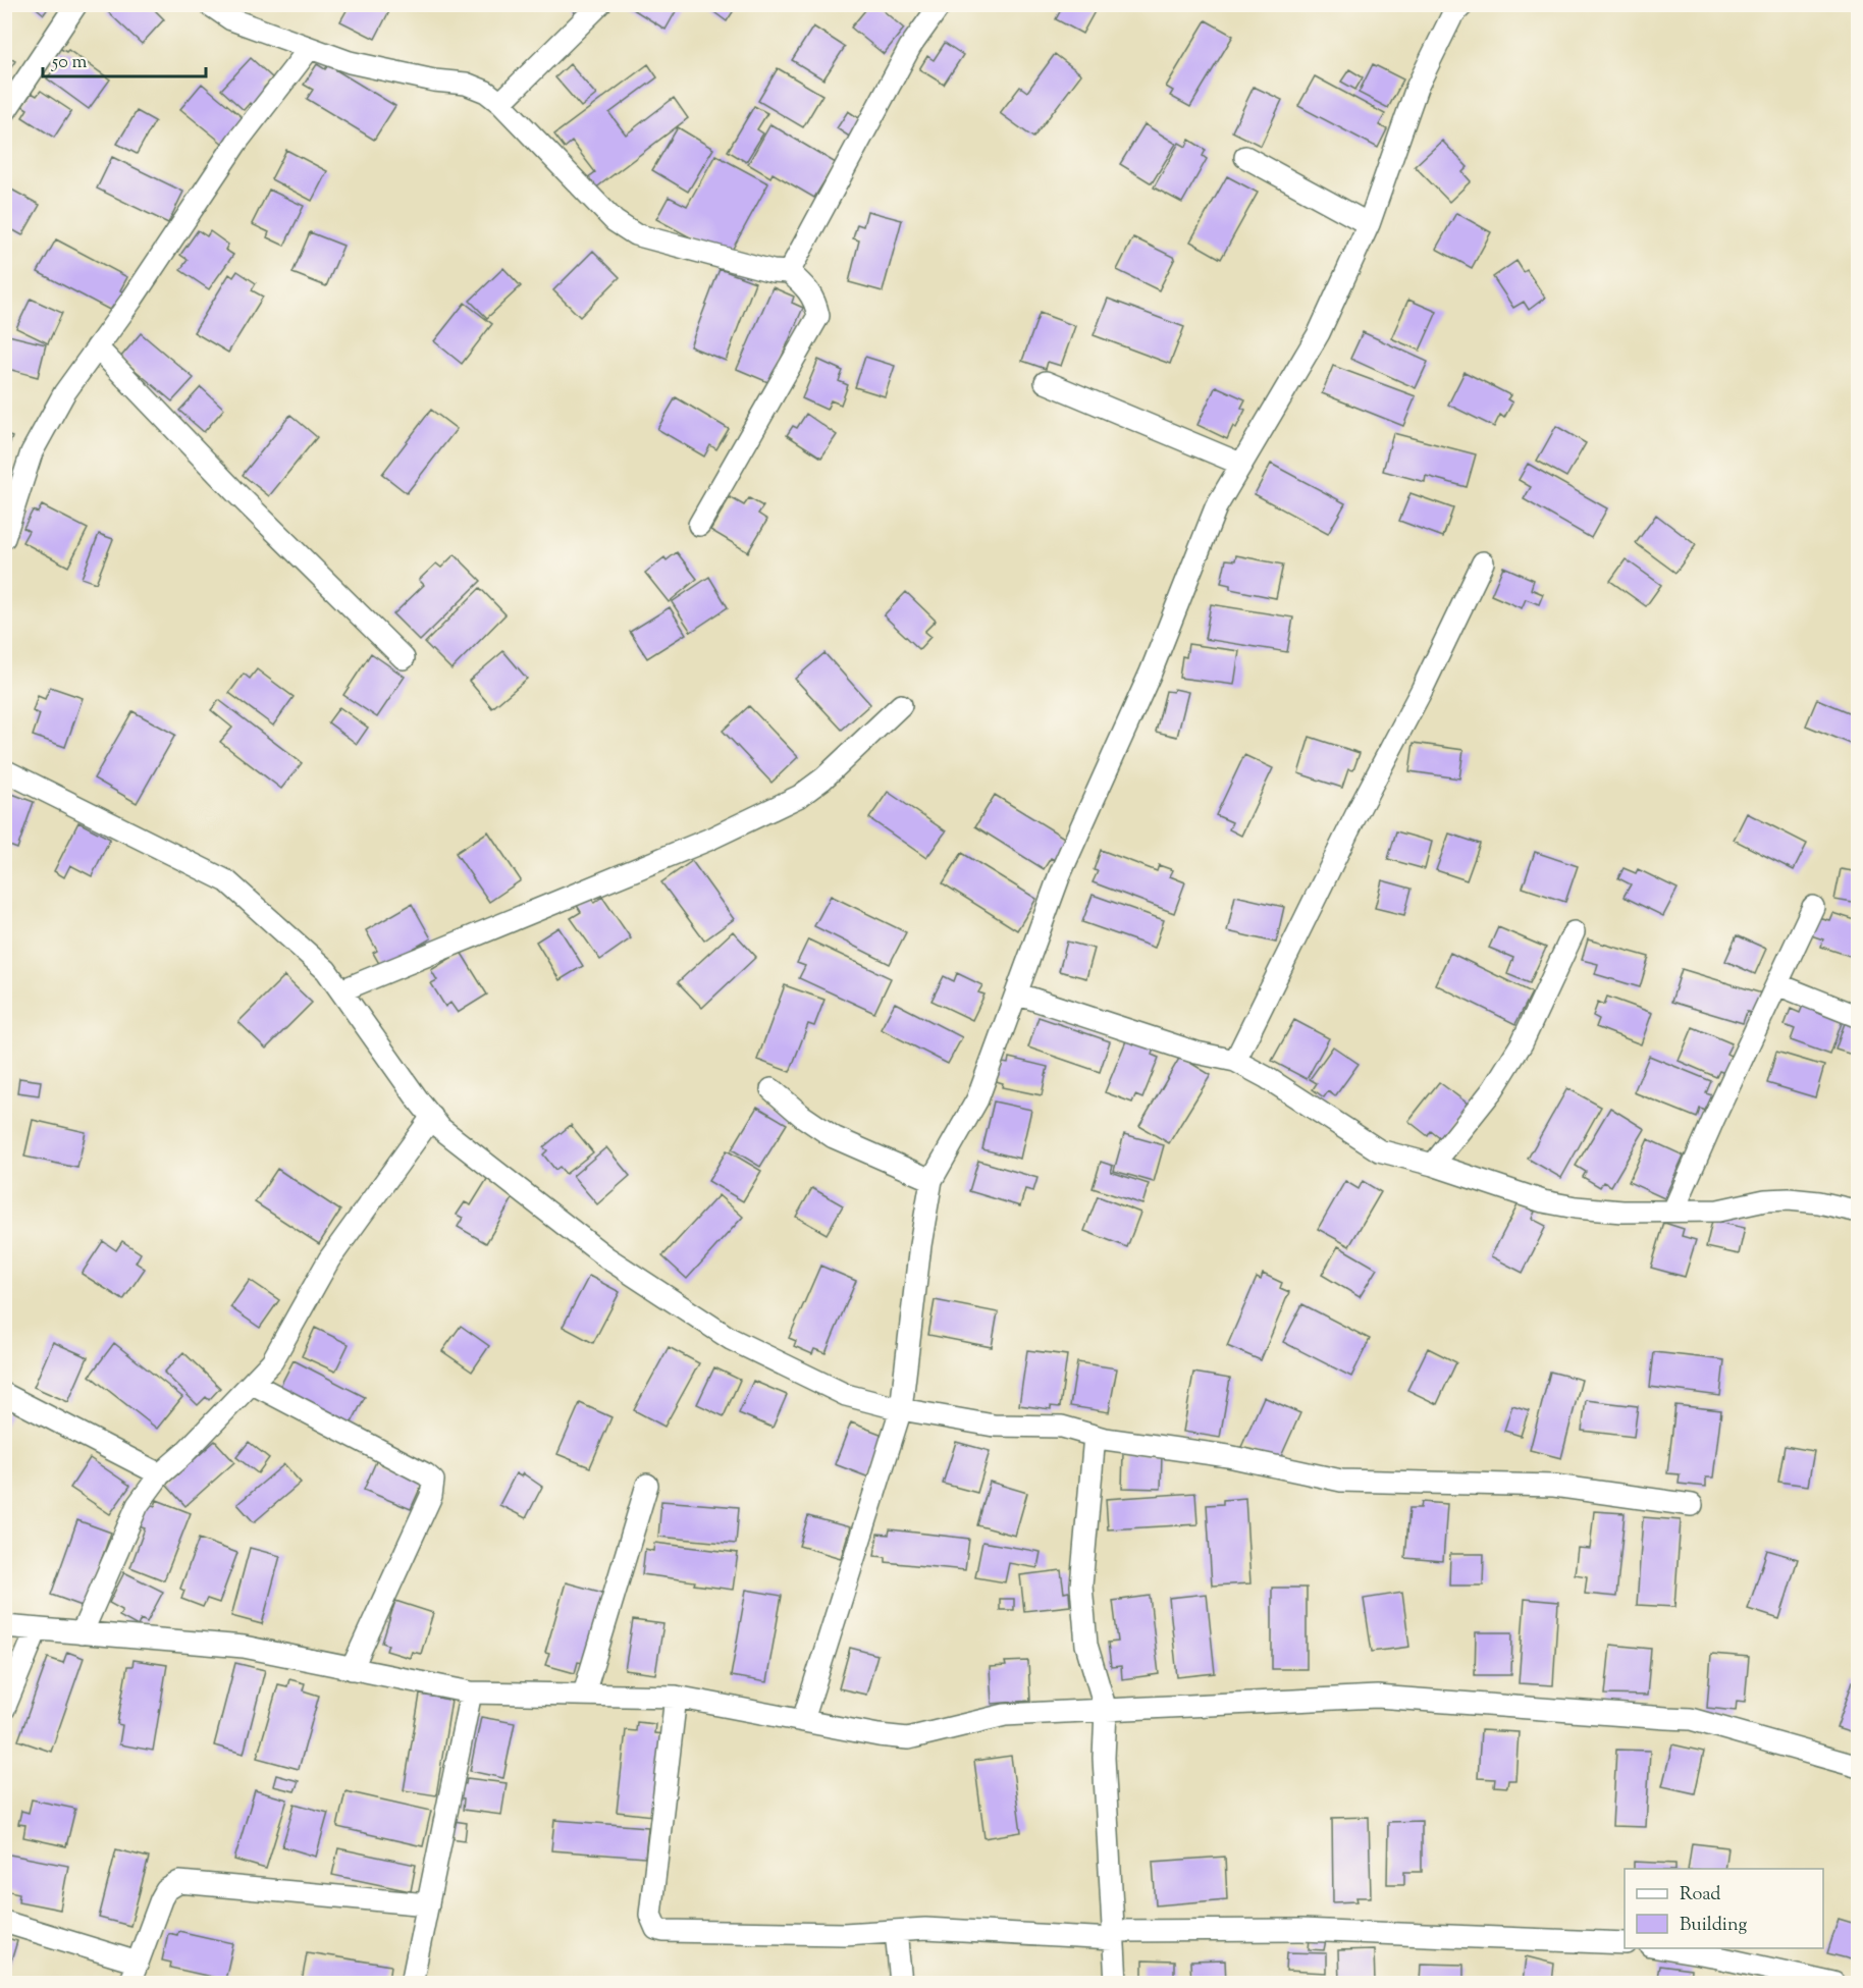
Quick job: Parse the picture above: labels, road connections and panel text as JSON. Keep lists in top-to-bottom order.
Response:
{
  "legend": ["Road", "Building"],
  "scale_bar": "50 m"
}
